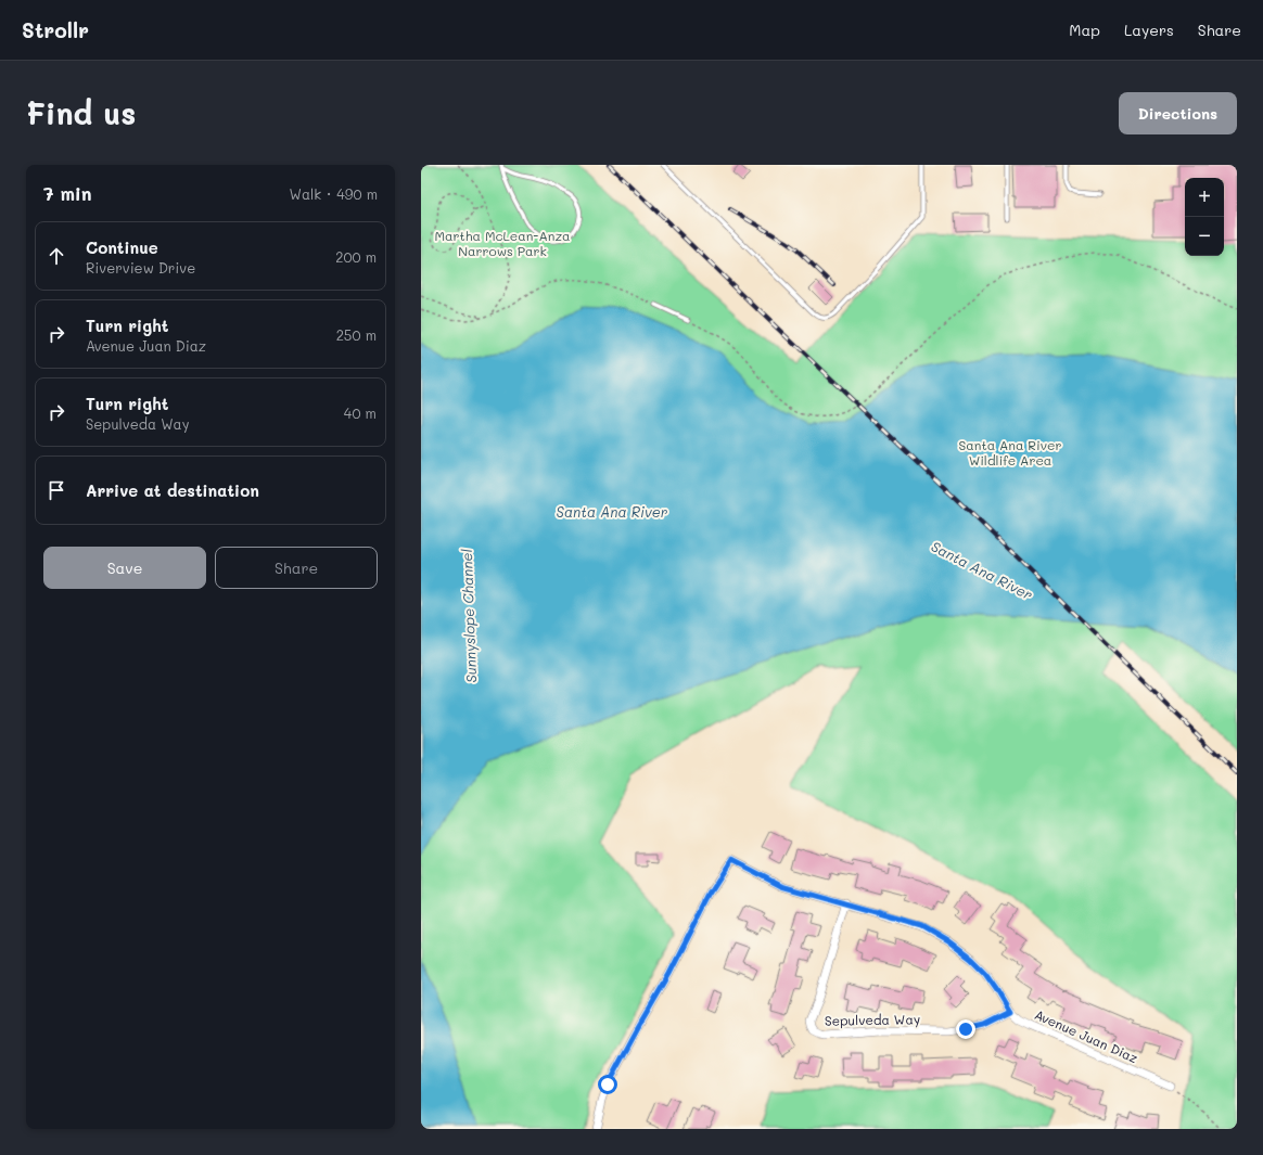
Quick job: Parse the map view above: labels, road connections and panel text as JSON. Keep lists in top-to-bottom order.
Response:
{
  "streets": {
    "street": ["Sepulveda Way", "Avenue Juan Diaz"]
  },
  "crossings": [
    ["Sepulveda Way", "Avenue Juan Diaz"]
  ],
  "water": ["Santa Ana River", "Sunnyslope Channel"],
  "parks": ["Martha McLean-Anza Narrows Park", "Santa Ana River Wildlife Area"],
  "page": {
    "header": "Strollr",
    "nav": ["Map", "Layers", "Share"],
    "buttons": [
      "Directions",
      ["Save", "Share"]
    ],
    "title": "Find us",
    "heading": ["7 min", "Walk · 490 m"],
    "map_buttons": ["+", "−"],
    "list": [
      ["Continue", "Riverview Drive", "200 m"],
      ["Turn right", "Avenue Juan Diaz", "250 m"],
      ["Turn right", "Sepulveda Way", "40 m"],
      "Arrive at destination"
    ]
  }
}
